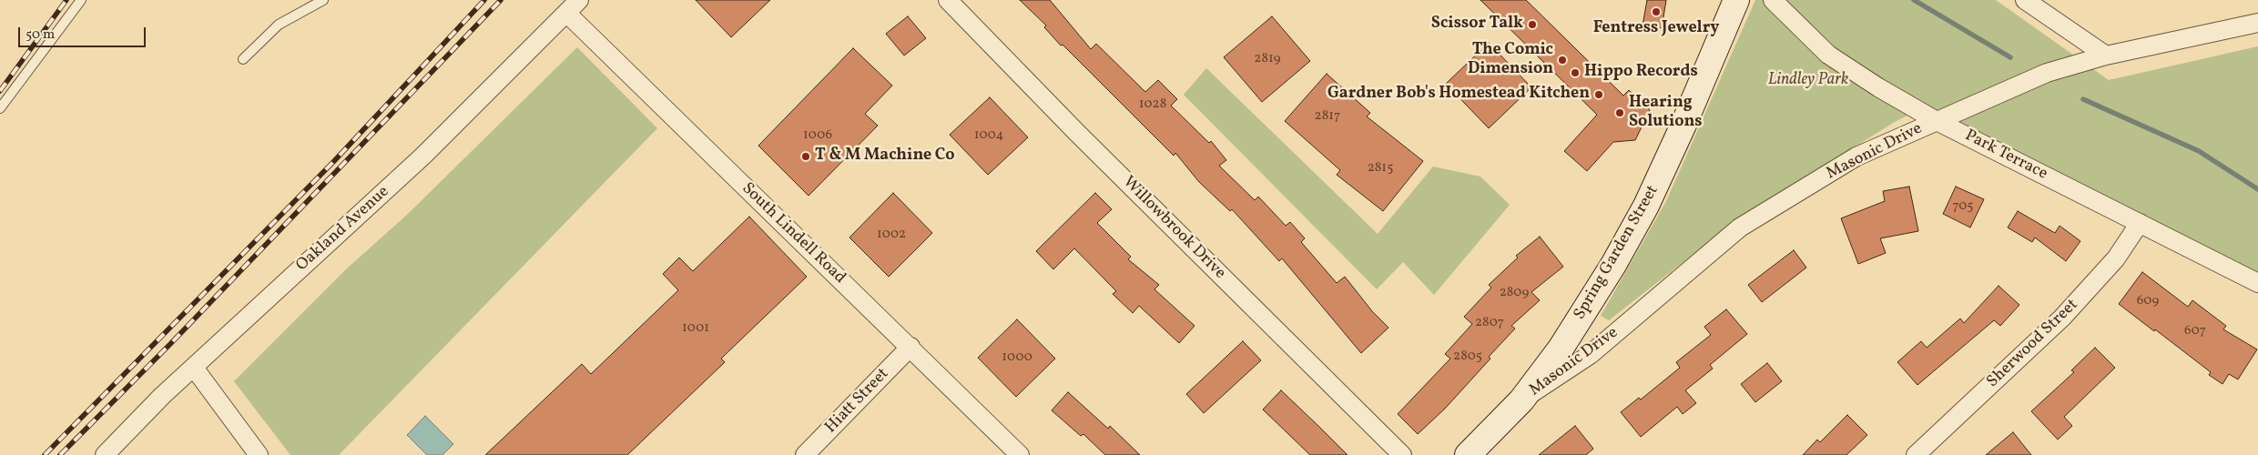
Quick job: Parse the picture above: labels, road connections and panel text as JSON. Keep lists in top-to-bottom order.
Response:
{
  "streets": {
    "main road": ["Spring Garden Street"],
    "street": [
      "Masonic Drive",
      "Park Terrace",
      "Willowbrook Drive",
      "Oakland Avenue",
      "South Lindell Road",
      "Sherwood Street",
      "Hiatt Street"
    ]
  },
  "crossings": [
    ["Masonic Drive", "Park Terrace"],
    ["Masonic Drive", "Spring Garden Street"],
    ["Park Terrace", "Sherwood Street"],
    ["Oakland Avenue", "South Lindell Road"],
    ["South Lindell Road", "Hiatt Street"]
  ],
  "parks": ["Lindley Park"],
  "places": [
    "Fentress Jewelry",
    "Scissor Talk",
    "The Comic Dimension",
    "Hippo Records",
    "Gardner Bob's Homestead Kitchen",
    "Hearing Solutions",
    "T & M Machine Co"
  ],
  "house_numbers": [
    "2819",
    "1028",
    "2817",
    "1006",
    "1004",
    "2815",
    "705",
    "1002",
    "2809",
    "609",
    "2807",
    "1001",
    "607",
    "2805",
    "1000"
  ],
  "scale_bar": "50 m"
}
